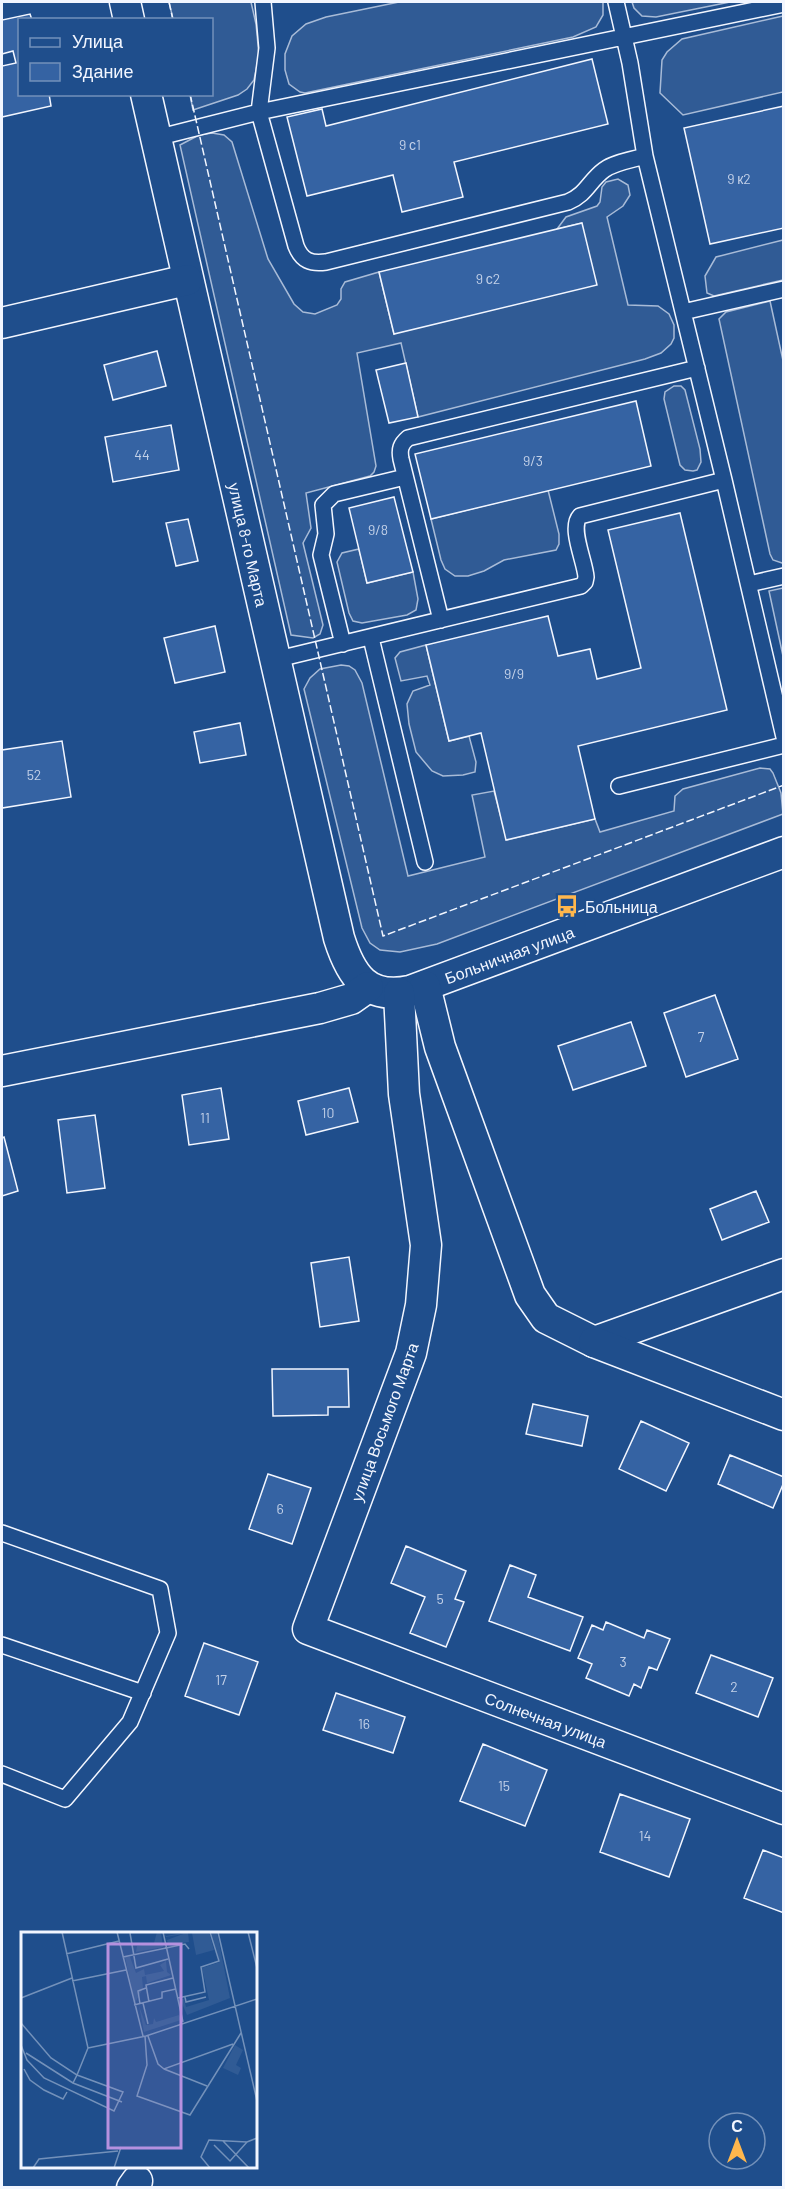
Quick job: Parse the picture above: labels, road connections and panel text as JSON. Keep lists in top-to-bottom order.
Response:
{
  "streets": {
    "street": [
      "улица 8-го Марта",
      "Больничная улица",
      "улица Восьмого Марта",
      "Солнечная улица"
    ]
  },
  "crossings": [
    ["Больничная улица", "улица Восьмого Марта"],
    ["улица Восьмого Марта", "Солнечная улица"]
  ],
  "places": {
    "bus stop": ["Больница"]
  },
  "house_numbers": [
    "9 с1",
    "9 к2",
    "9 с2",
    "44",
    "9/3",
    "9/8",
    "9/9",
    "52",
    "7",
    "10",
    "11",
    "6",
    "5",
    "3",
    "17",
    "2",
    "16",
    "15",
    "14"
  ],
  "legend": ["Улица", "Здание"],
  "north": "top"
}
